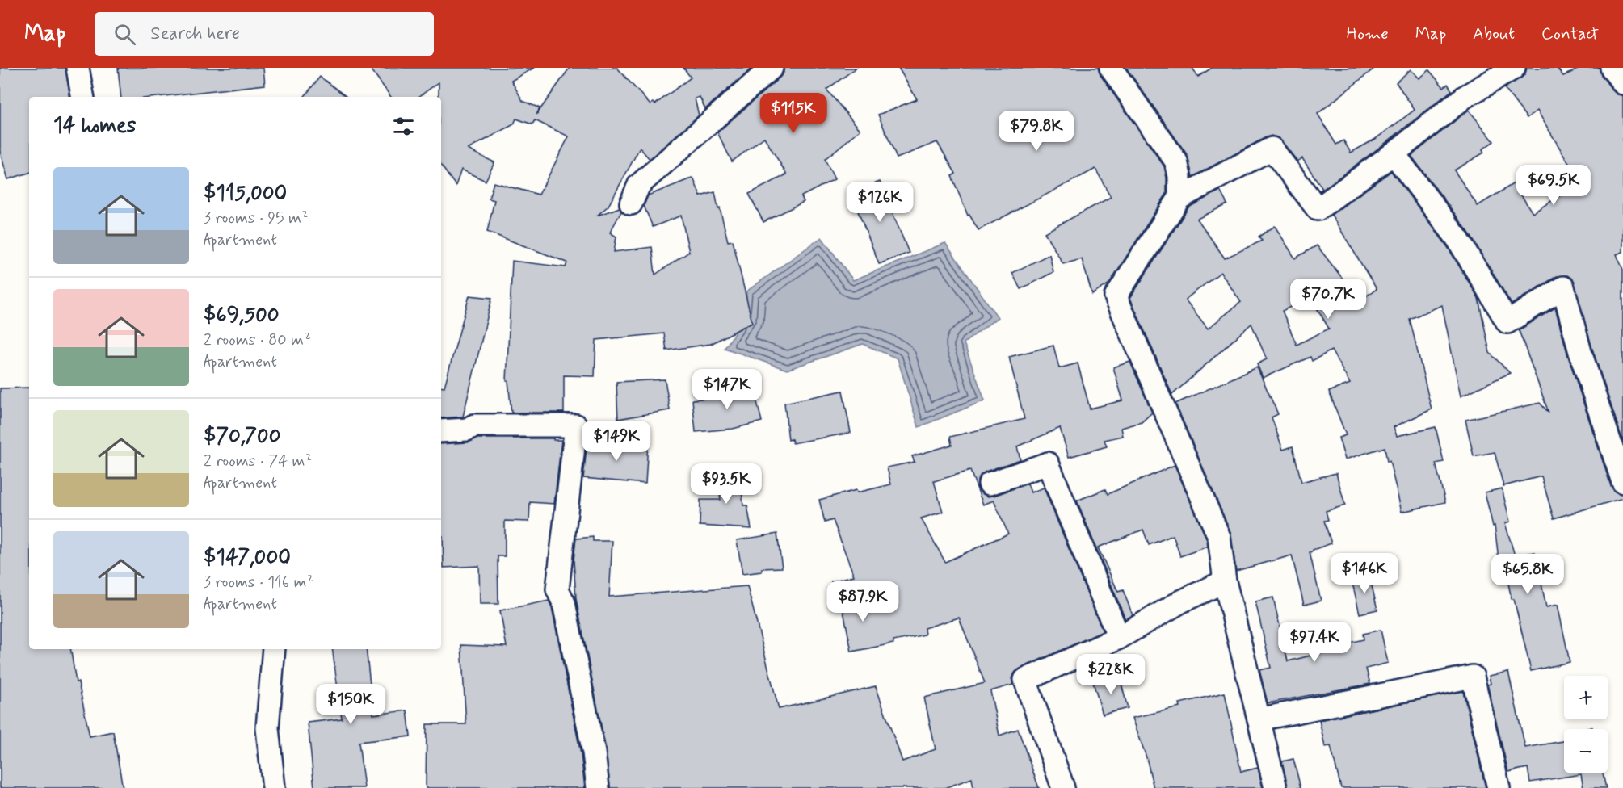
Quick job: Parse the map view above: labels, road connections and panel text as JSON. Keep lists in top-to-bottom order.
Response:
{
  "page": {
    "header": "Map",
    "search": "Search here",
    "nav": [
      "Home",
      "Map",
      "About",
      "Contact"
    ],
    "price": [
      "$115K",
      "$79.8K",
      "$69.5K",
      "$126K",
      "$70.7K",
      "$147K",
      "$149K",
      "$93.5K",
      "$146K",
      "$65.8K",
      "$87.9K",
      "$97.4K",
      "$228K",
      "$150K"
    ],
    "heading": "14 homes",
    "list": [
      {
        "name": "$115,000",
        "note": "3 rooms · 95 m² · Apartment"
      },
      {
        "name": "$69,500",
        "note": "2 rooms · 80 m² · Apartment"
      },
      {
        "name": "$70,700",
        "note": "2 rooms · 74 m² · Apartment"
      },
      {
        "name": "$147,000",
        "note": "3 rooms · 116 m² · Apartment"
      }
    ],
    "map_buttons": ["+", "−"]
  }
}
